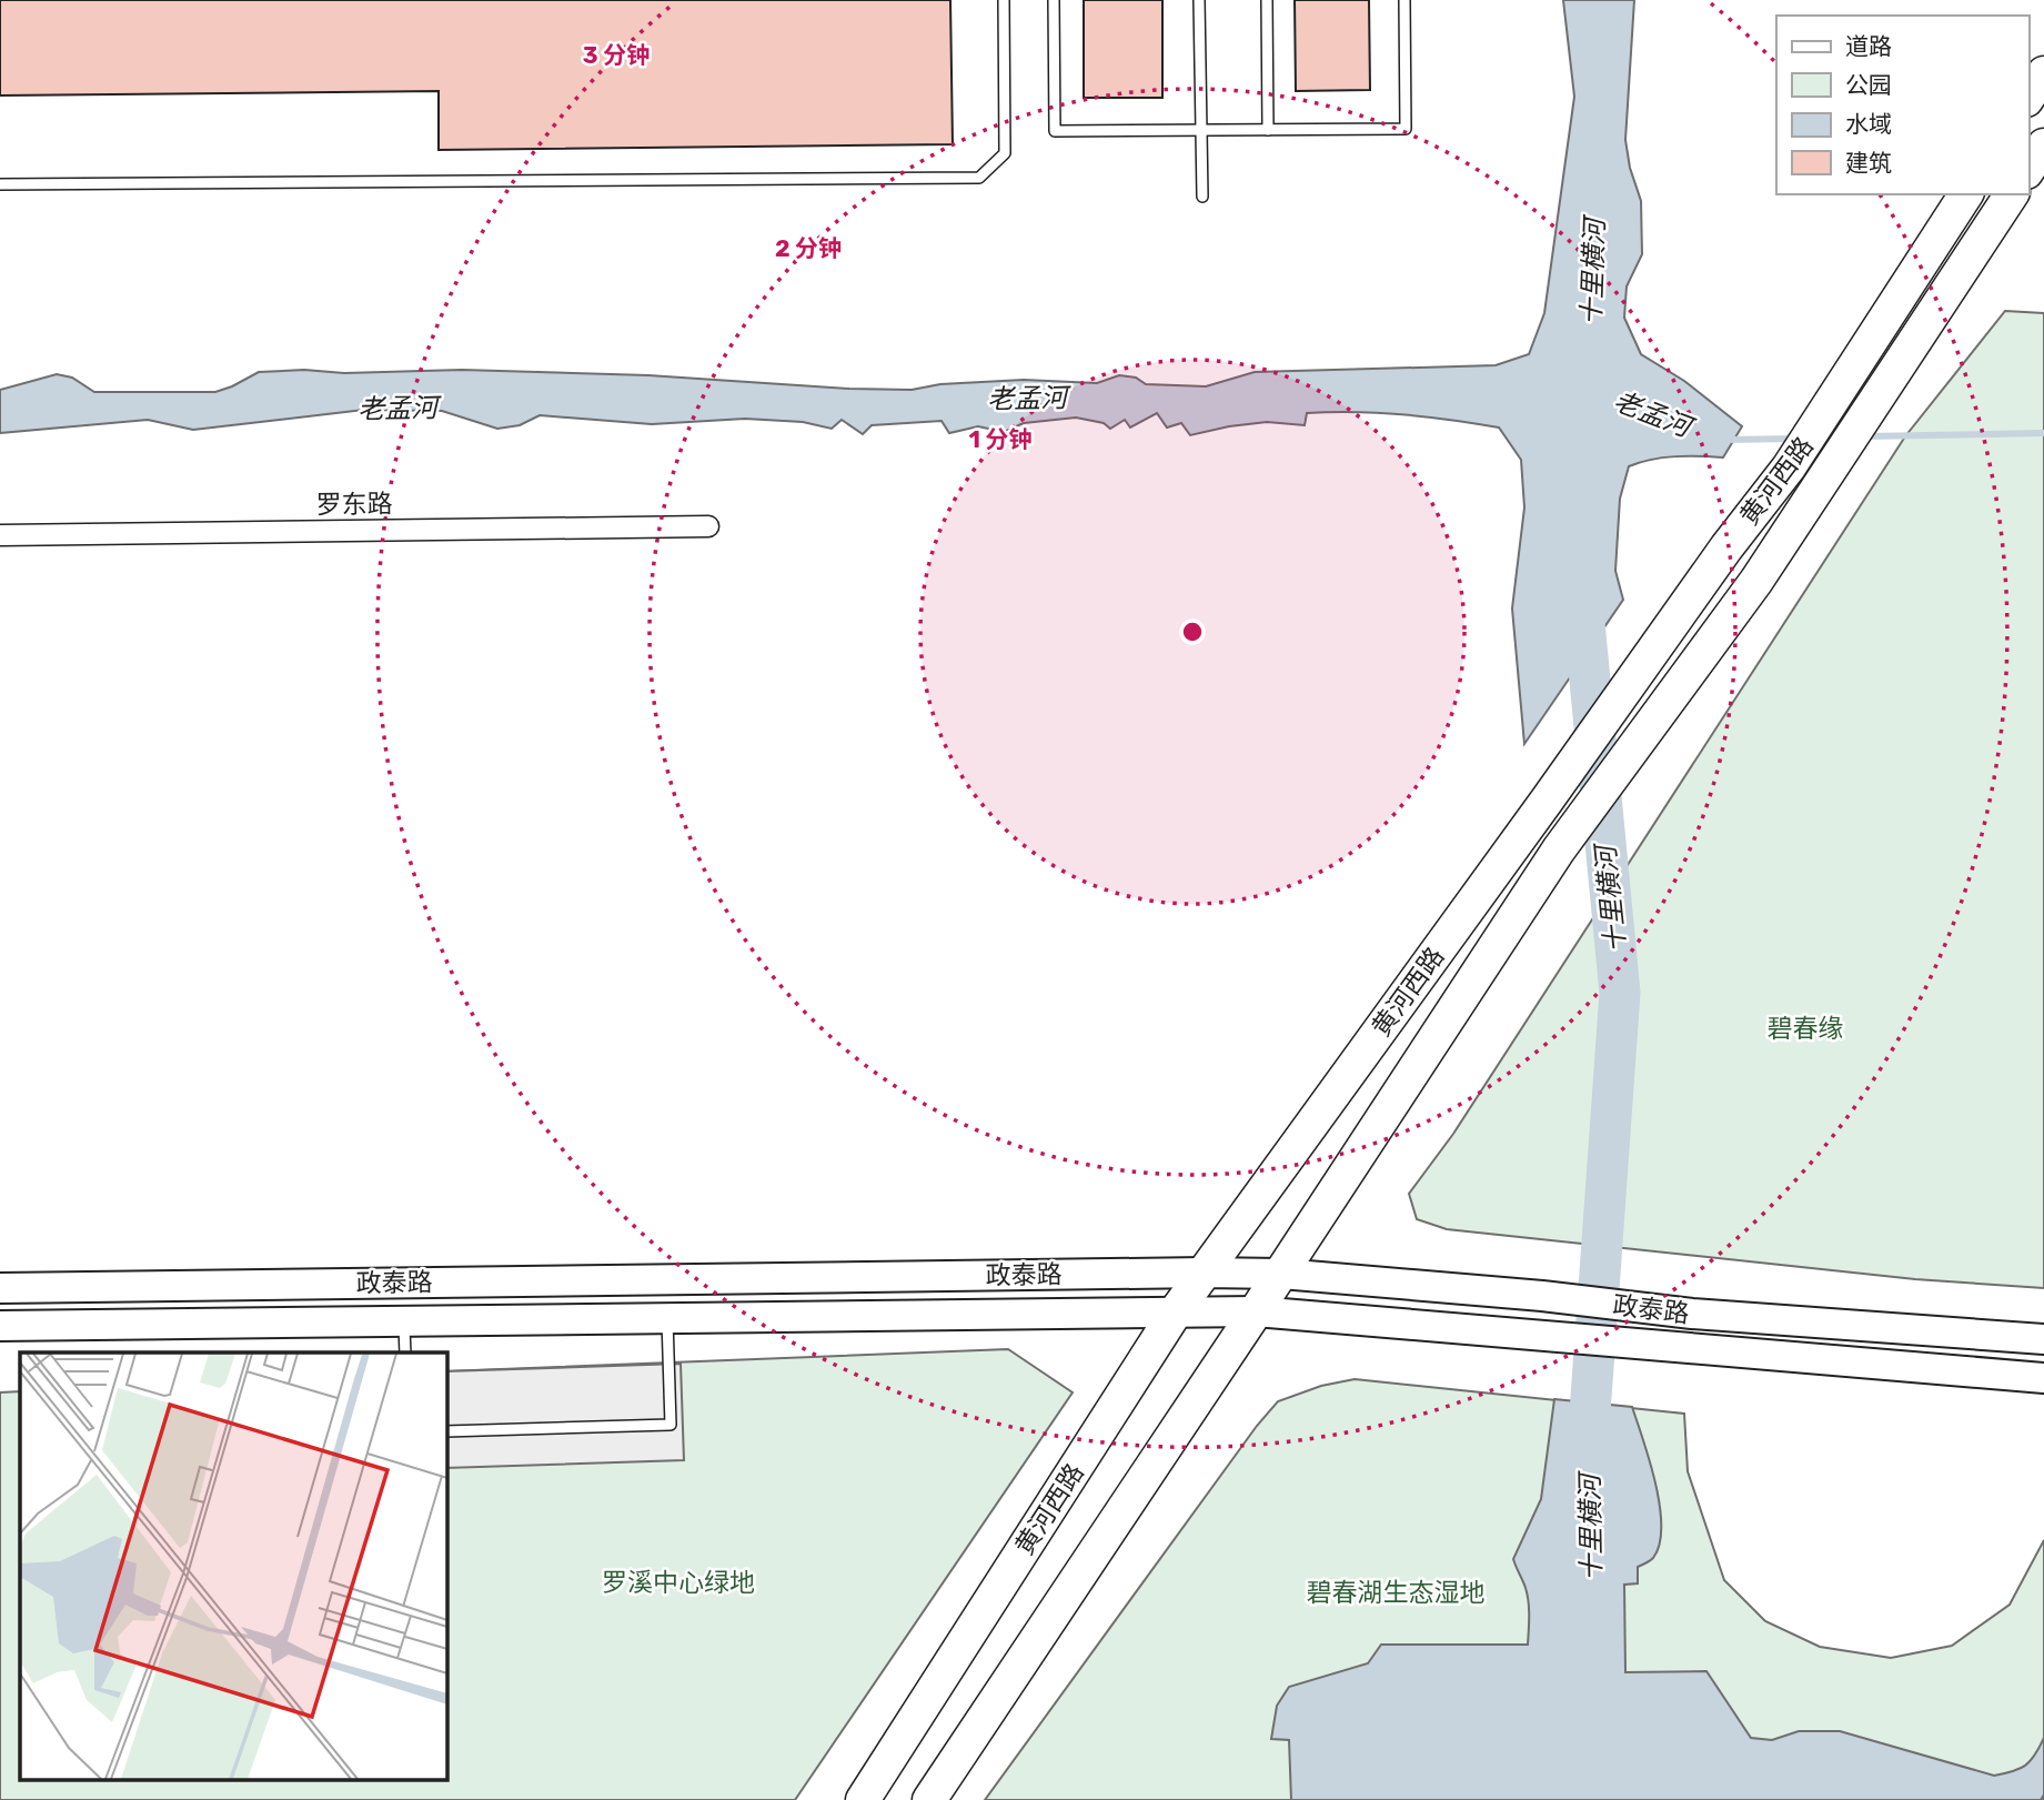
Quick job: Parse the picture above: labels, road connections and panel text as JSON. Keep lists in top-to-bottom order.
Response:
{
  "streets": {
    "main road": ["黄河西路", "政泰路"],
    "street": ["罗东路"]
  },
  "crossings": [
    ["黄河西路", "政泰路"]
  ],
  "water": ["十里横河", "老孟河"],
  "parks": ["碧春缘", "罗溪中心绿地", "碧春湖生态湿地"],
  "legend": [
    "道路",
    "公园",
    "水域",
    "建筑"
  ],
  "rings": ["3 分钟", "2 分钟", "1 分钟"]
}
